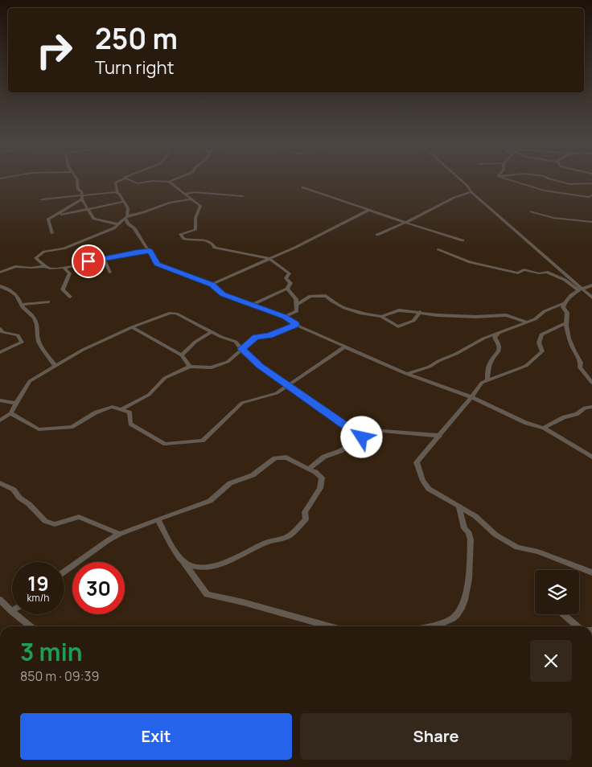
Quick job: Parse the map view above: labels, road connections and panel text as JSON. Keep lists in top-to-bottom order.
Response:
{
  "page": {
    "turn": ["250 m", "Turn right"],
    "speed": "19 km/h",
    "limit": "30",
    "heading": ["3 min", "850 m · 09:39"],
    "buttons": ["Exit", "Share"]
  }
}
